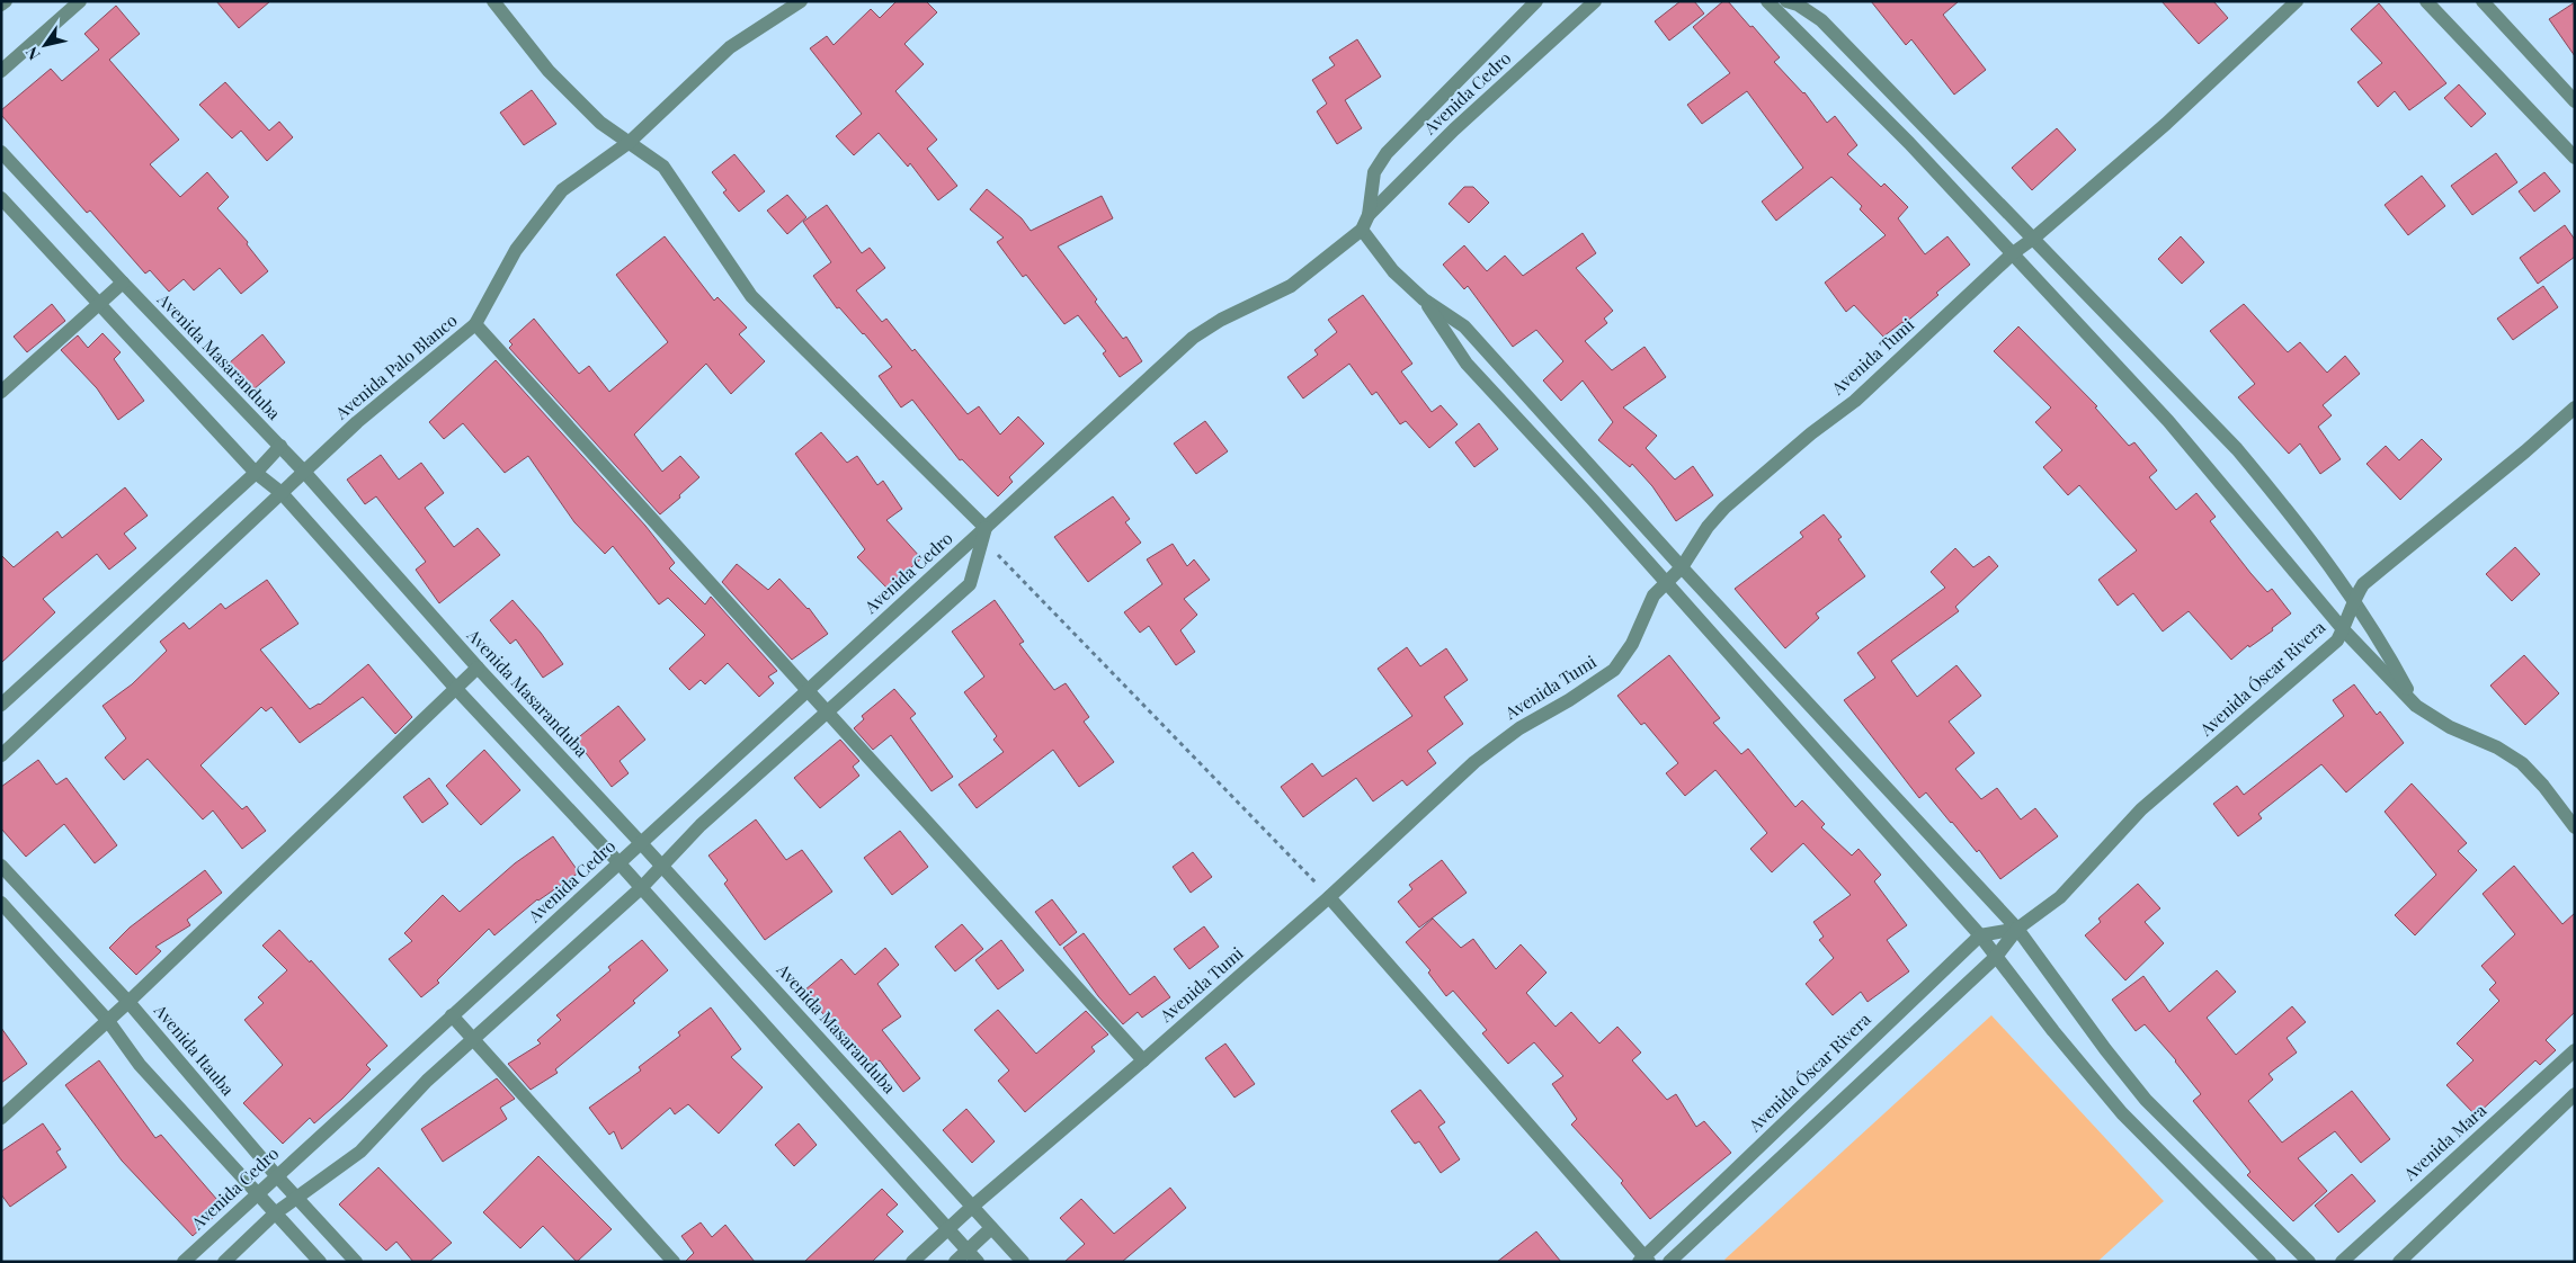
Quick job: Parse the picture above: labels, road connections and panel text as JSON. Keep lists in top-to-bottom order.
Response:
{
  "streets": {
    "street": [
      "Avenida Cedro",
      "Avenida Masaranduba",
      "Avenida Tumi",
      "Avenida Palo Blanco",
      "Avenida Óscar Rivera",
      "Avenida Itauba",
      "Avenida Mara"
    ]
  },
  "crossings": [
    ["Avenida Cedro", "Avenida Masaranduba"],
    ["Avenida Cedro", "Avenida Itauba"],
    ["Avenida Masaranduba", "Avenida Tumi"],
    ["Avenida Masaranduba", "Avenida Palo Blanco"]
  ],
  "north": "bottom left"
}
